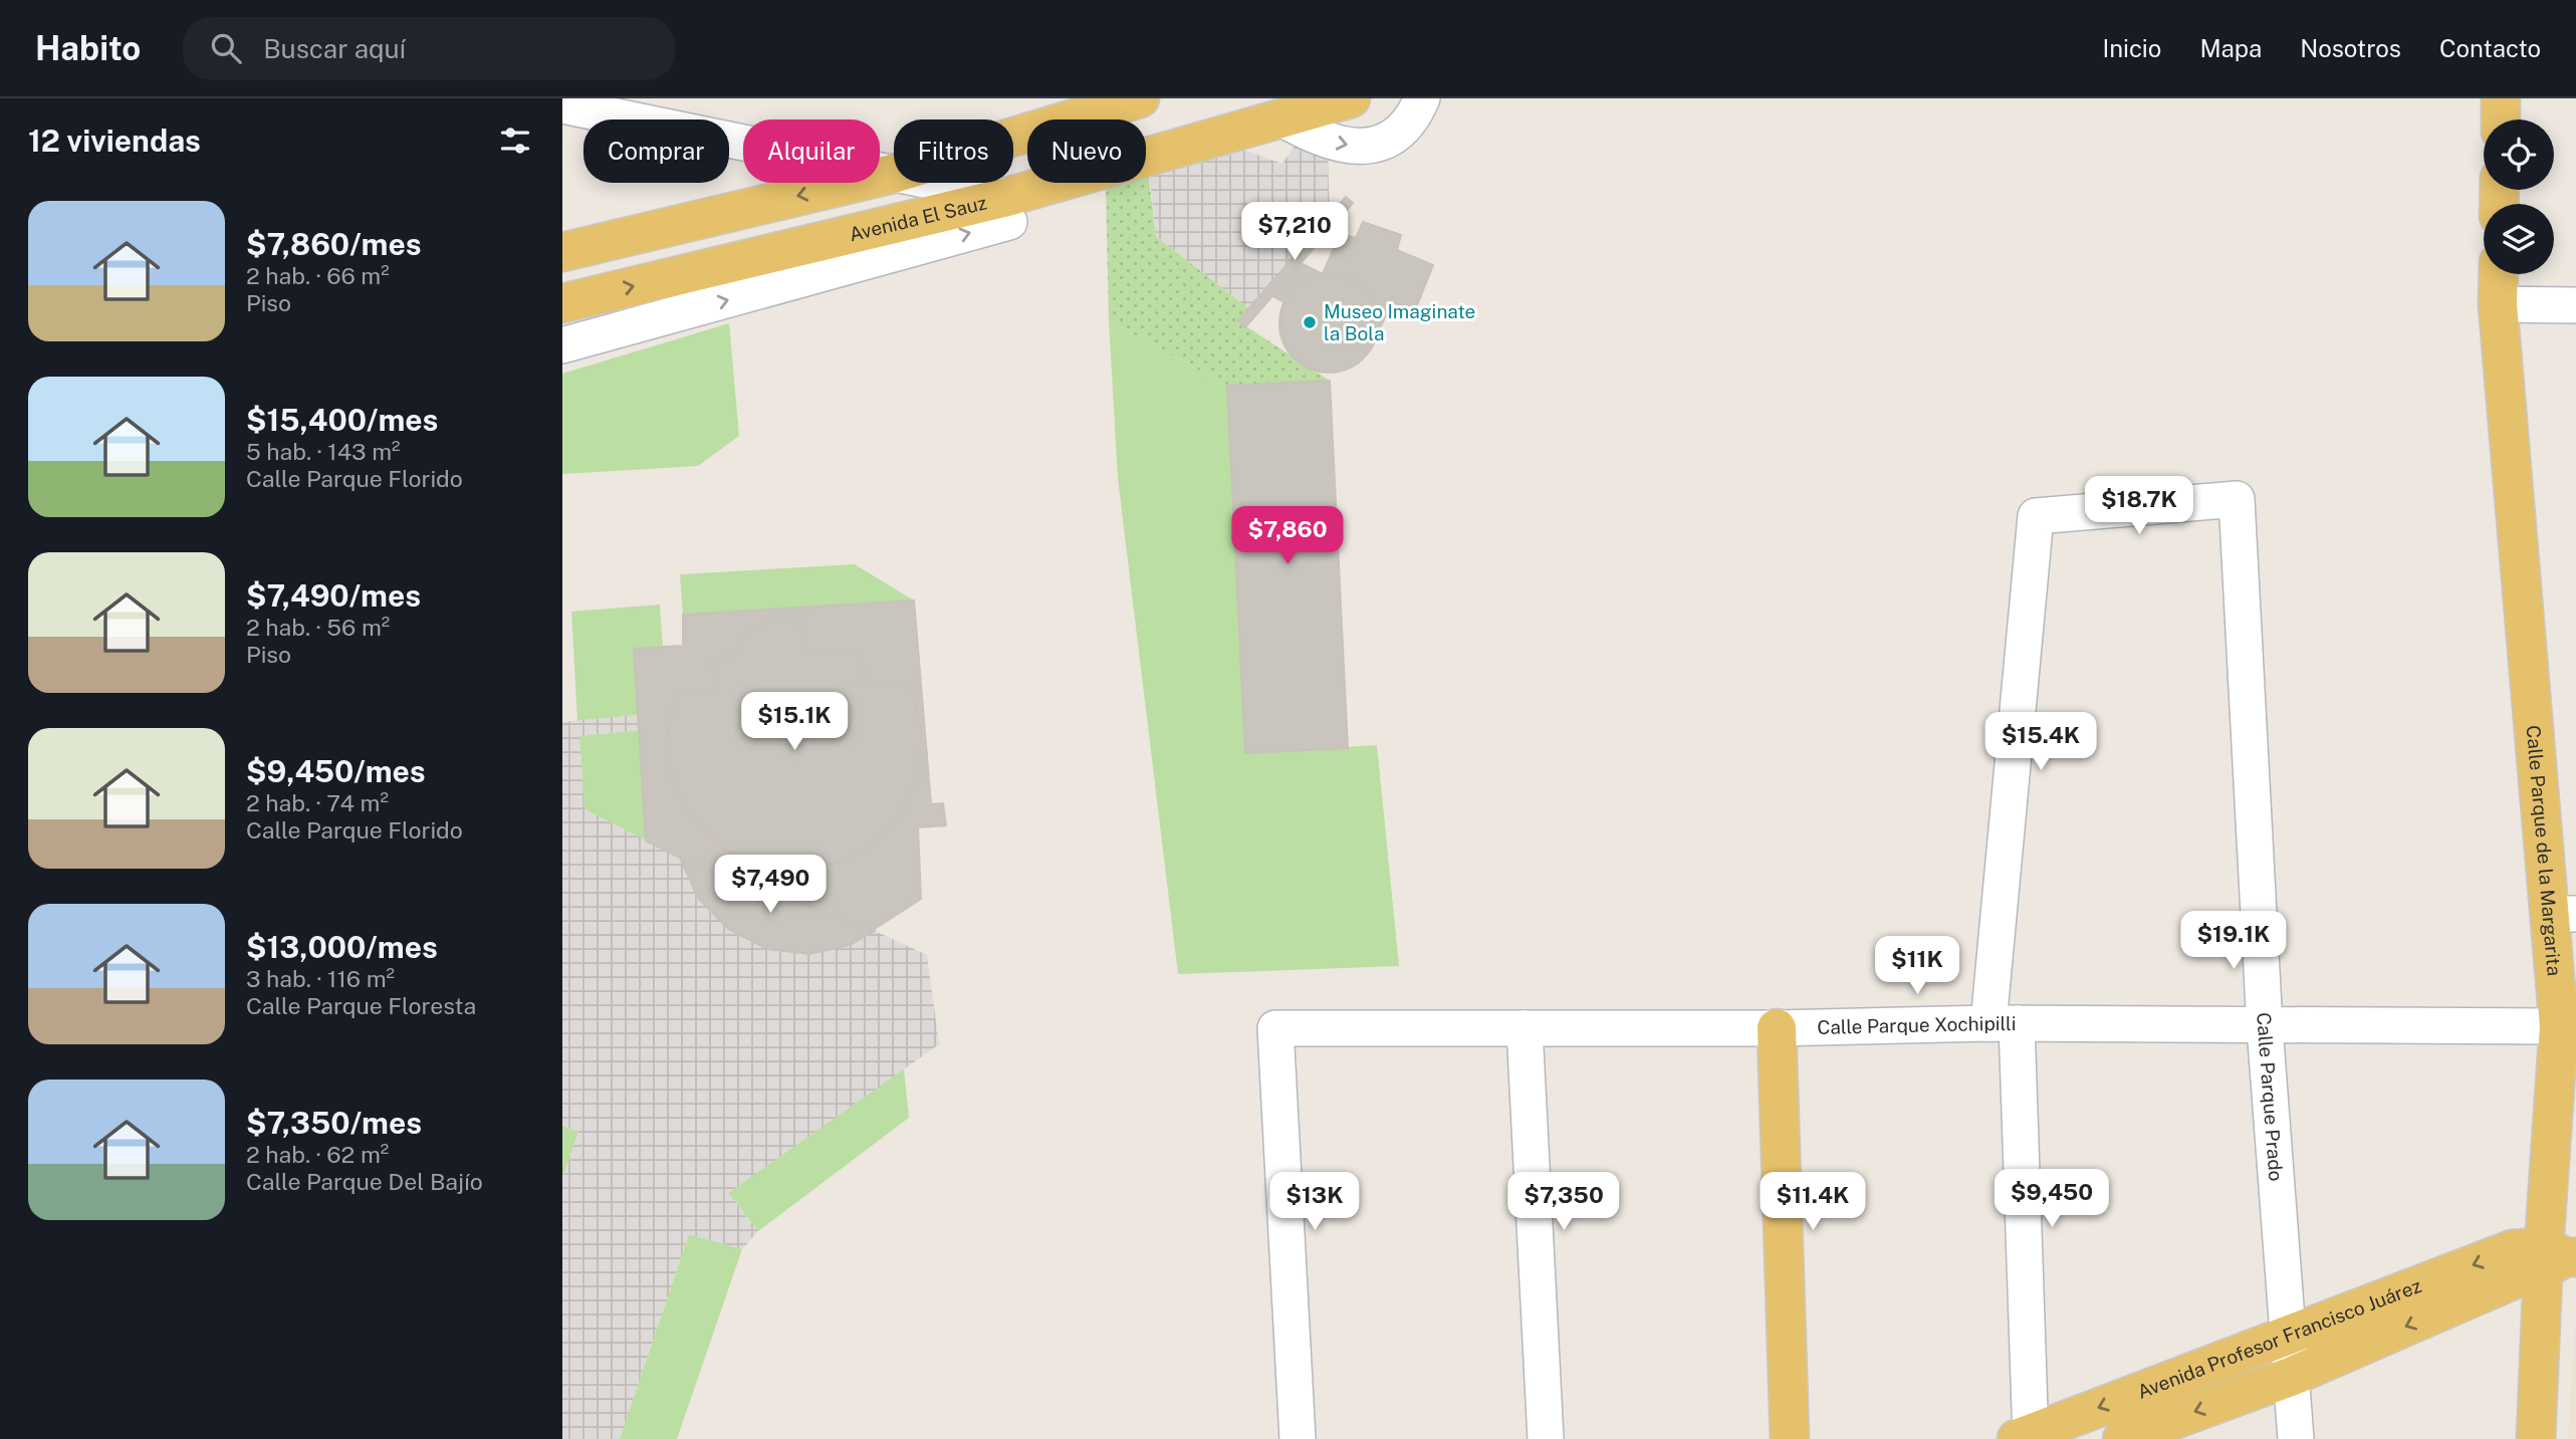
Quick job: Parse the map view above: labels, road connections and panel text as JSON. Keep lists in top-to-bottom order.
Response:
{
  "streets": {
    "main road": ["Avenida El Sauz", "Calle Parque de la Margarita", "Avenida Profesor Francisco Juárez"],
    "street": ["Calle Parque Xochipilli", "Calle Parque Prado"]
  },
  "crossings": [
    ["Calle Parque de la Margarita", "Calle Parque Xochipilli"],
    ["Calle Parque de la Margarita", "Avenida Profesor Francisco Juárez"],
    ["Calle Parque Xochipilli", "Calle Parque Prado"],
    ["Calle Parque Prado", "Avenida Profesor Francisco Juárez"]
  ],
  "one_way": ["Avenida Profesor Francisco Juárez"],
  "places": ["Museo Imaginate la Bola"],
  "page": {
    "header": "Habito",
    "search": "Buscar aquí",
    "nav": [
      "Inicio",
      "Mapa",
      "Nosotros",
      "Contacto"
    ],
    "heading": "12 viviendas",
    "chip": [
      "Comprar",
      "Alquilar",
      "Filtros",
      "Nuevo"
    ],
    "list": [
      {
        "name": "$7,860/mes",
        "note": "2 hab. · 66 m² · Piso"
      },
      {
        "name": "$15,400/mes",
        "note": "5 hab. · 143 m² · Calle Parque Florido"
      },
      {
        "name": "$7,490/mes",
        "note": "2 hab. · 56 m² · Piso"
      },
      {
        "name": "$9,450/mes",
        "note": "2 hab. · 74 m² · Calle Parque Florido"
      },
      {
        "name": "$13,000/mes",
        "note": "3 hab. · 116 m² · Calle Parque Floresta"
      },
      {
        "name": "$7,350/mes",
        "note": "2 hab. · 62 m² · Calle Parque Del Bajío"
      }
    ],
    "price": [
      "$7,210",
      "$18.7K",
      "$7,860",
      "$15.1K",
      "$15.4K",
      "$7,490",
      "$19.1K",
      "$11K",
      "$9,450",
      "$13K",
      "$7,350",
      "$11.4K"
    ]
  }
}
